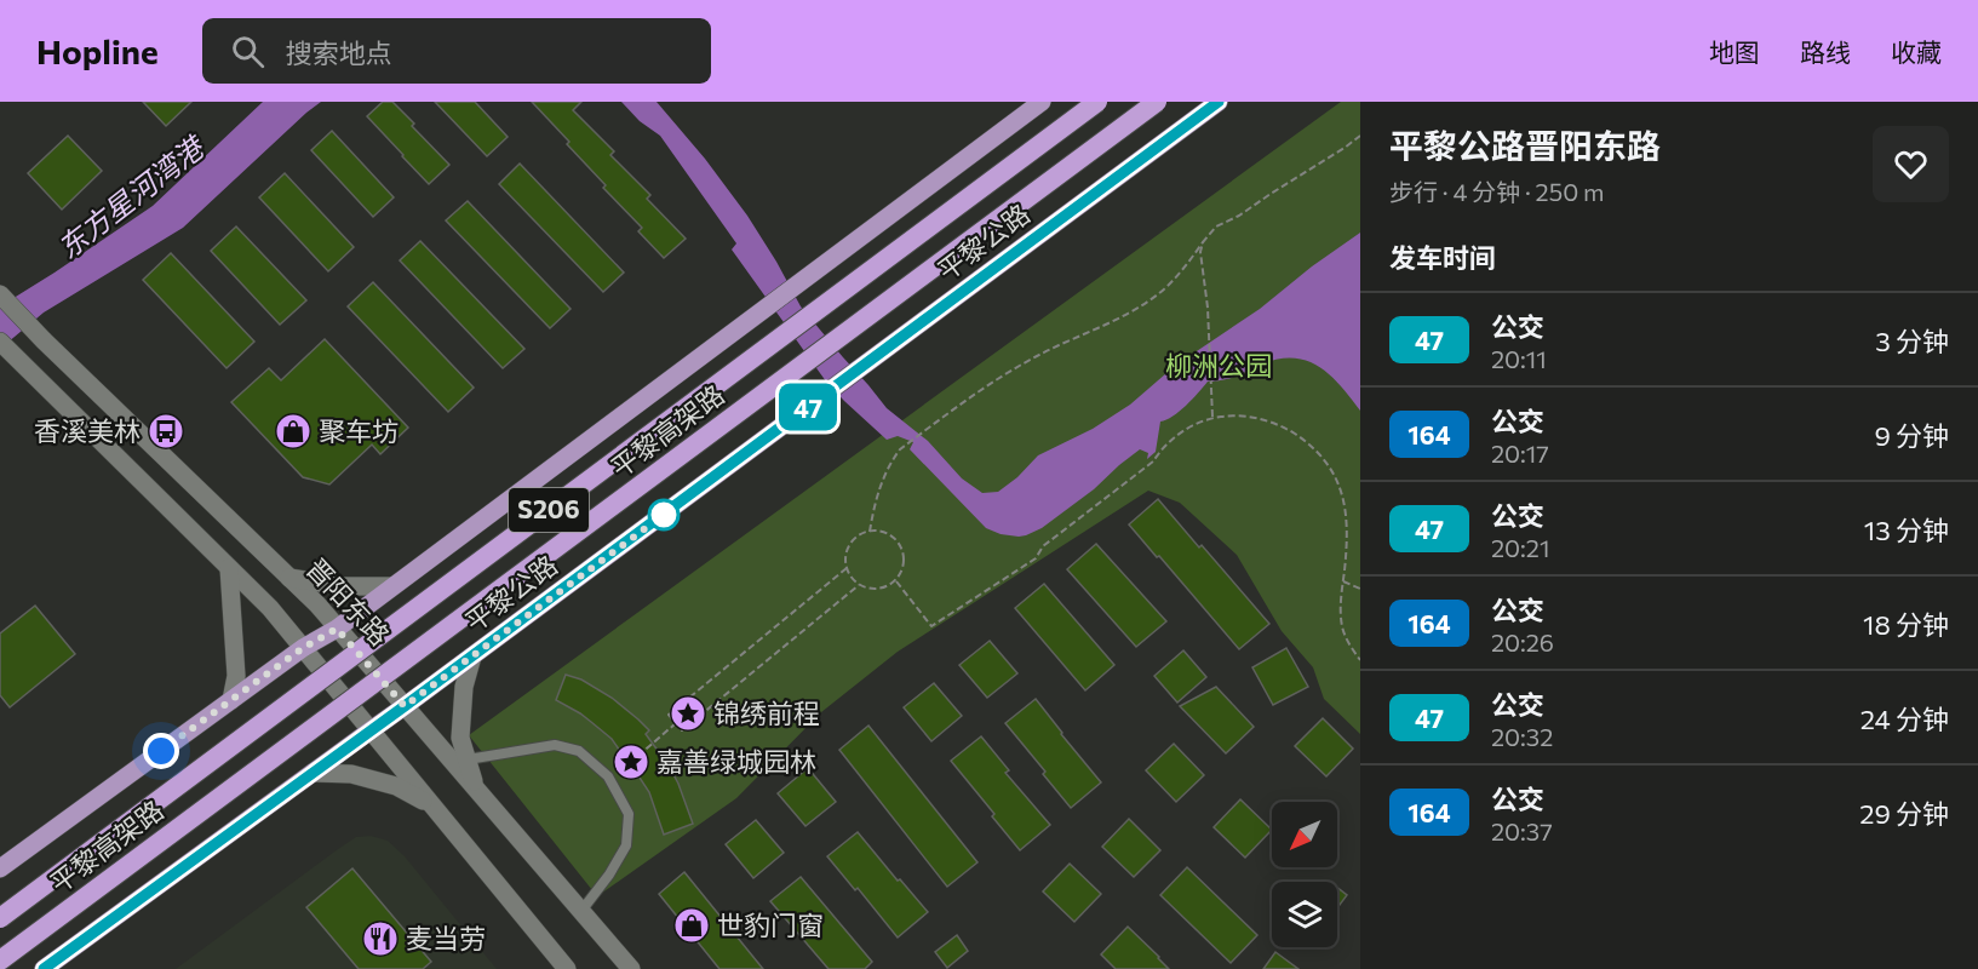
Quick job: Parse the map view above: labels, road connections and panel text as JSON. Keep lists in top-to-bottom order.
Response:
{
  "streets": {
    "highway": ["平黎高架路", "S206"],
    "main road": ["平黎公路", "晋阳东路"]
  },
  "crossings": [
    ["平黎公路", "晋阳东路"]
  ],
  "water": ["东方星河湾港"],
  "parks": ["柳洲公园"],
  "places": {
    "bus stop": ["香溪美林"],
    "shop": ["聚车坊", "世豹门窗"],
    "place": ["锦绣前程", "嘉善绿城园林"],
    "restaurant": ["麦当劳"]
  },
  "lines": ["bus line 47"],
  "north": "bottom left",
  "page": {
    "header": "Hopline",
    "search": "搜索地点",
    "nav": ["地图", "路线", "收藏"],
    "on_map": "47",
    "heading": [
      ["平黎公路晋阳东路", "步行 · 4 分钟 · 250 m"],
      "发车时间"
    ],
    "list": [
      {
        "mark": "47",
        "name": "公交",
        "note": "20:11",
        "value": "3 分钟"
      },
      {
        "mark": "164",
        "name": "公交",
        "note": "20:17",
        "value": "9 分钟"
      },
      {
        "mark": "47",
        "name": "公交",
        "note": "20:21",
        "value": "13 分钟"
      },
      {
        "mark": "164",
        "name": "公交",
        "note": "20:26",
        "value": "18 分钟"
      },
      {
        "mark": "47",
        "name": "公交",
        "note": "20:32",
        "value": "24 分钟"
      },
      {
        "mark": "164",
        "name": "公交",
        "note": "20:37",
        "value": "29 分钟"
      }
    ]
  }
}
